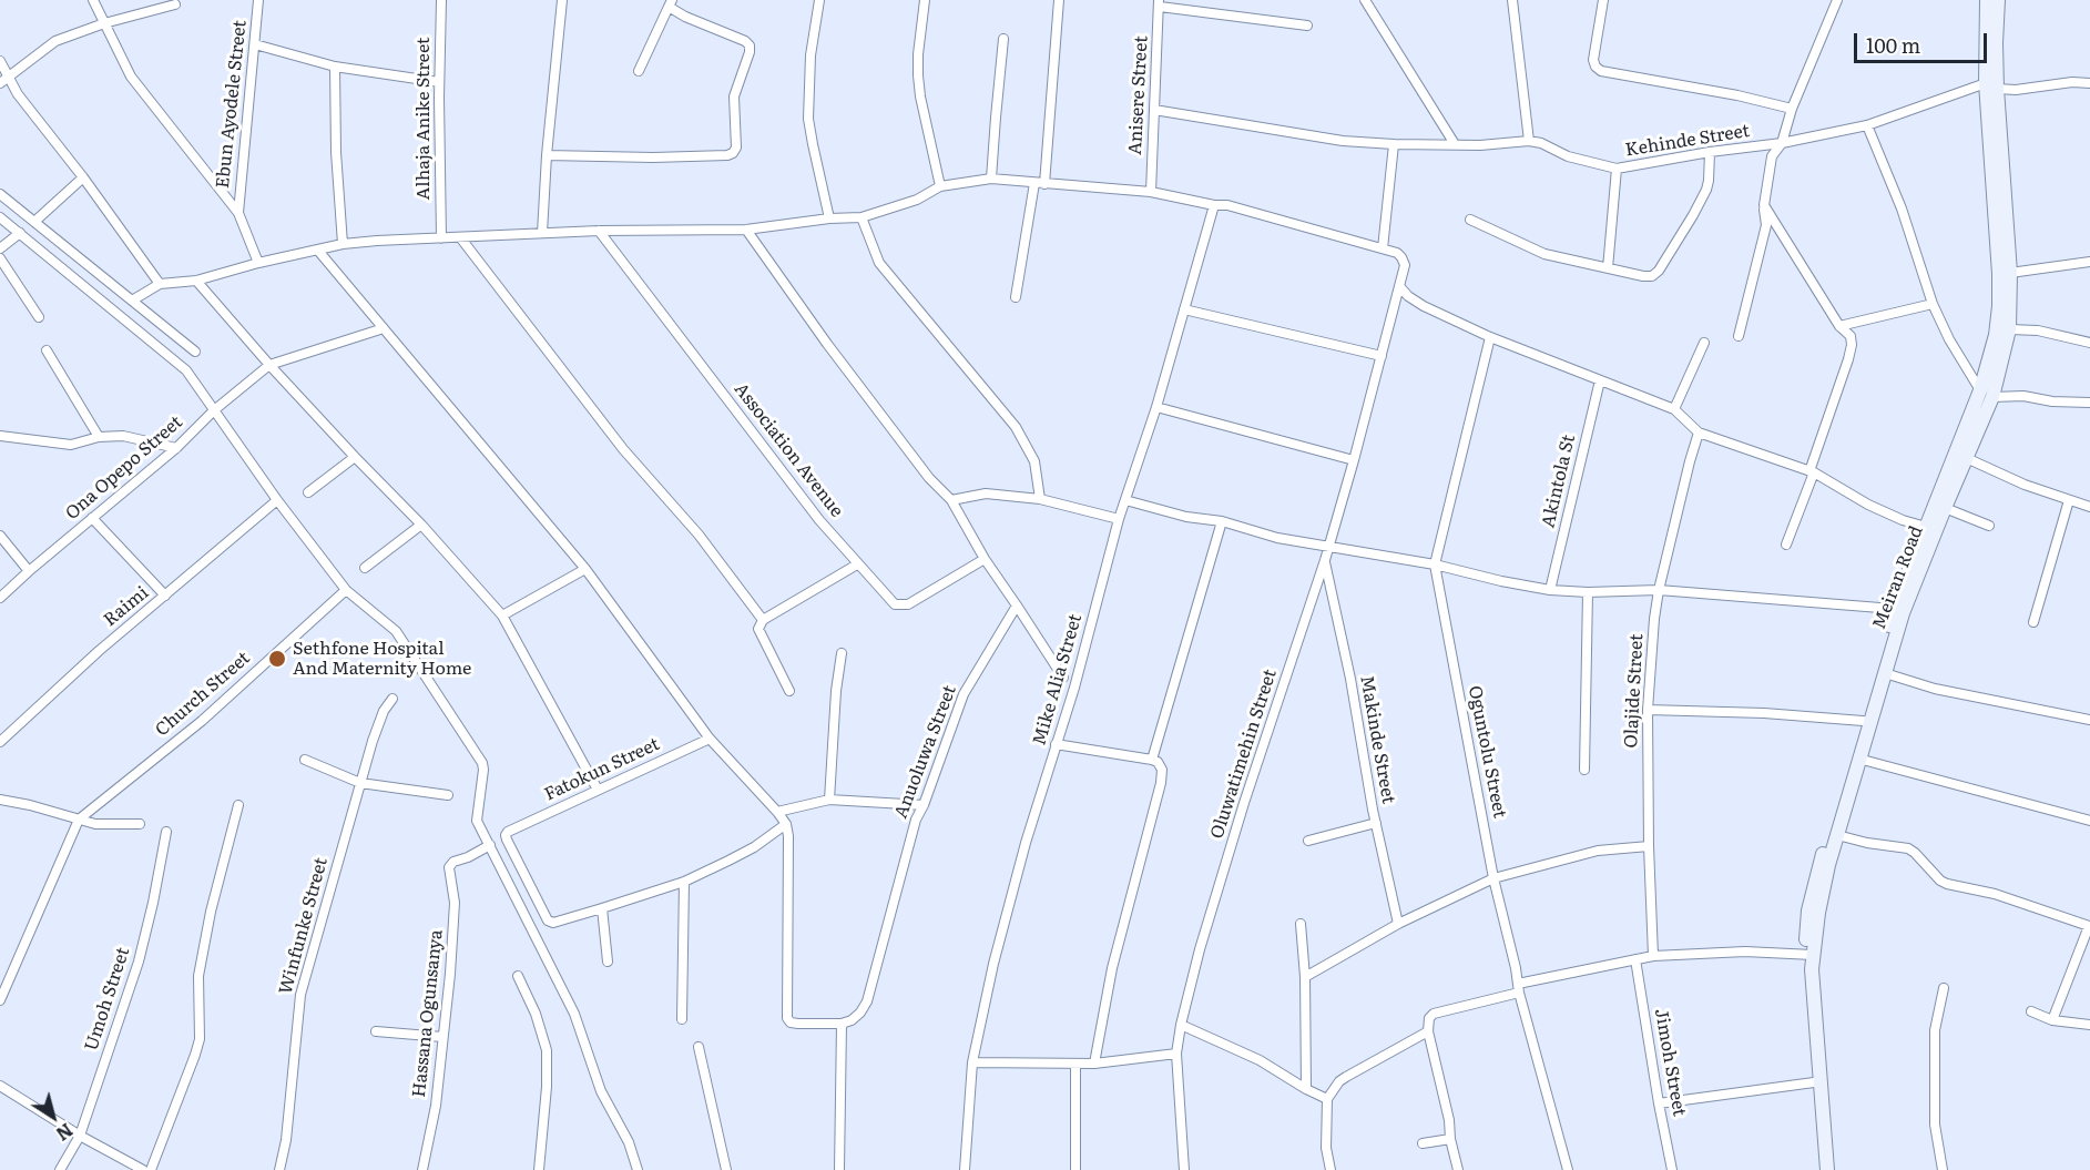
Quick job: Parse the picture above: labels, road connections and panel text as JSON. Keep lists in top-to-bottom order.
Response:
{
  "streets": {
    "main road": ["Meiran Road"],
    "street": [
      "Anisere Street",
      "Ebun Ayodele Street",
      "Alhaja Anike Street",
      "Kehinde Street",
      "Association Avenue",
      "Ona Opepo Street",
      "Akintola St",
      "Raimi",
      "Mike Alia Street",
      "Olajide Street",
      "Church Street",
      "Makinde Street",
      "Anuoluwa Street",
      "Oguntolu Street",
      "Oluwatimehin Street",
      "Fatokun Street",
      "Winfunke Street",
      "Umoh Street",
      "Hassana Ogunsanya",
      "Jimoh Street"
    ]
  },
  "crossings": [
    ["Anisere Street", "Kehinde Street"],
    ["Kehinde Street", "Meiran Road"],
    ["Makinde Street", "Oluwatimehin Street"]
  ],
  "places": ["Sethfone Hospital And Maternity Home"],
  "scale_bar": "100 m",
  "north": "bottom right"
}
